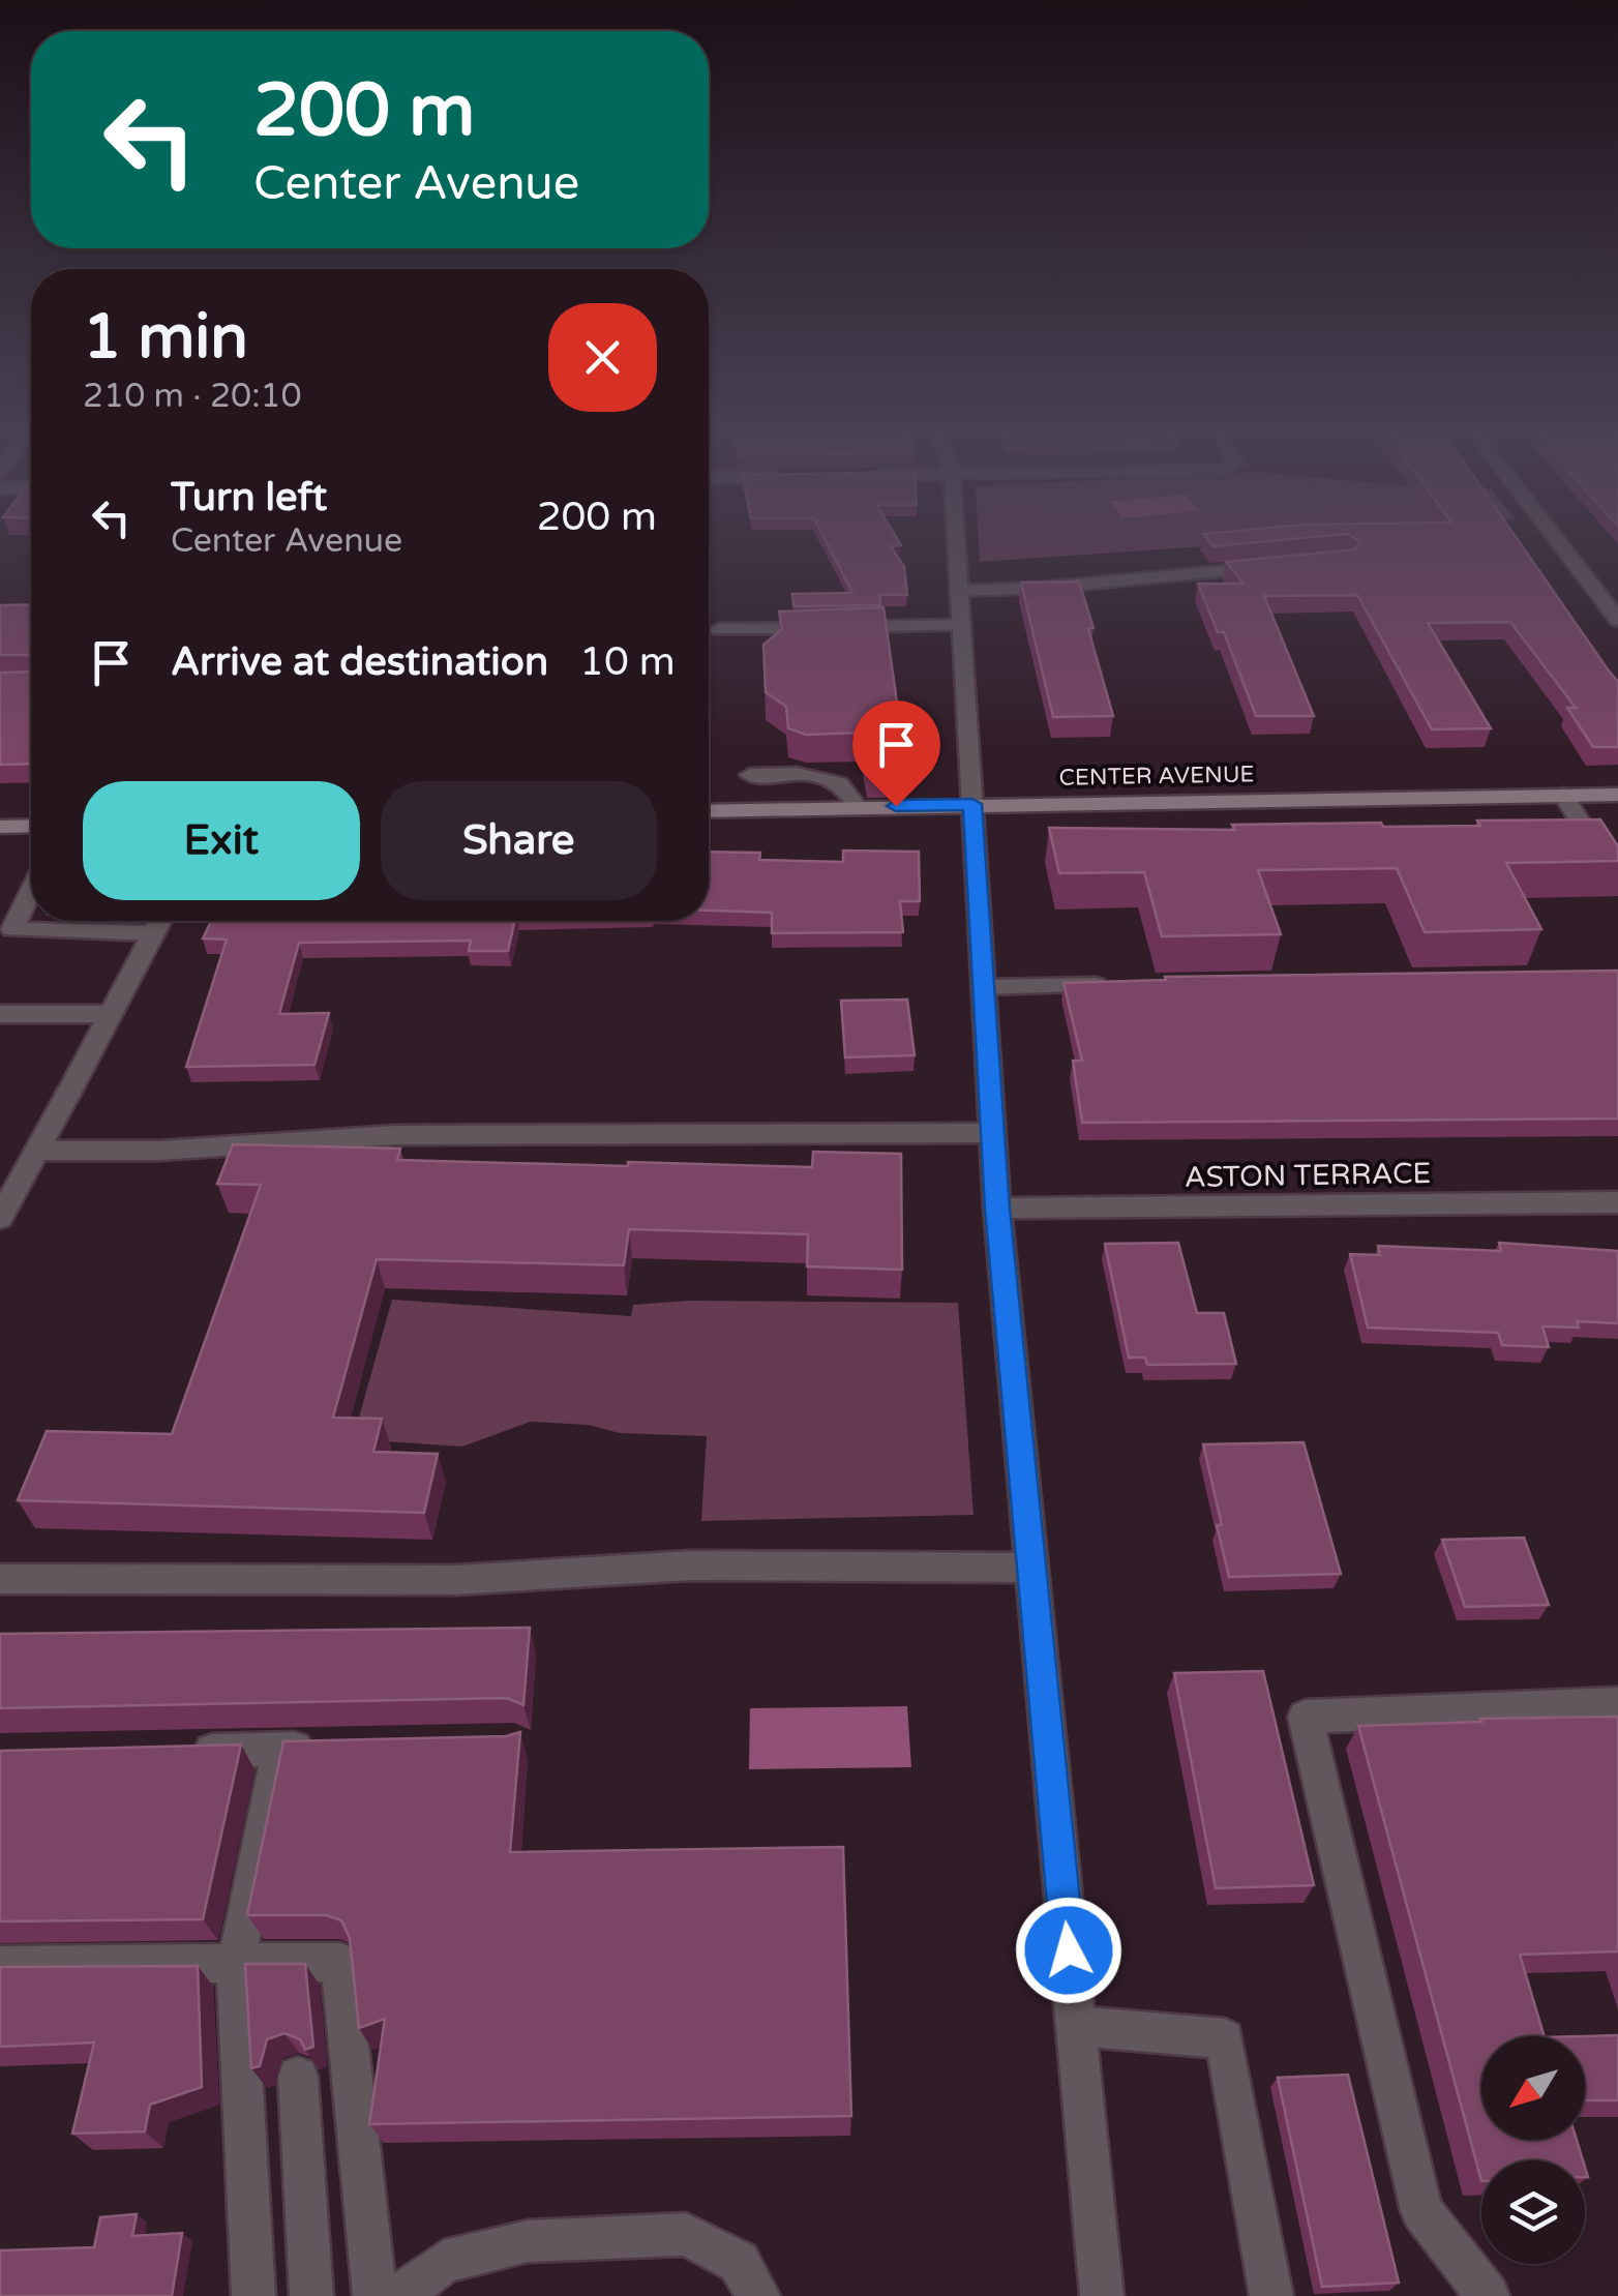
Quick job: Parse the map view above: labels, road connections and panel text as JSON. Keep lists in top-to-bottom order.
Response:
{
  "streets": {
    "main road": ["CENTER AVENUE"],
    "street": ["ASTON TERRACE"]
  },
  "north": "bottom left",
  "page": {
    "turn": ["200 m", "Center Avenue"],
    "heading": ["1 min", "210 m · 20:10"],
    "list": [
      {
        "name": "Turn left",
        "note": "Center Avenue",
        "value": "200 m"
      },
      {
        "name": "Arrive at destination",
        "value": "10 m"
      }
    ],
    "buttons": ["Exit", "Share"]
  }
}
